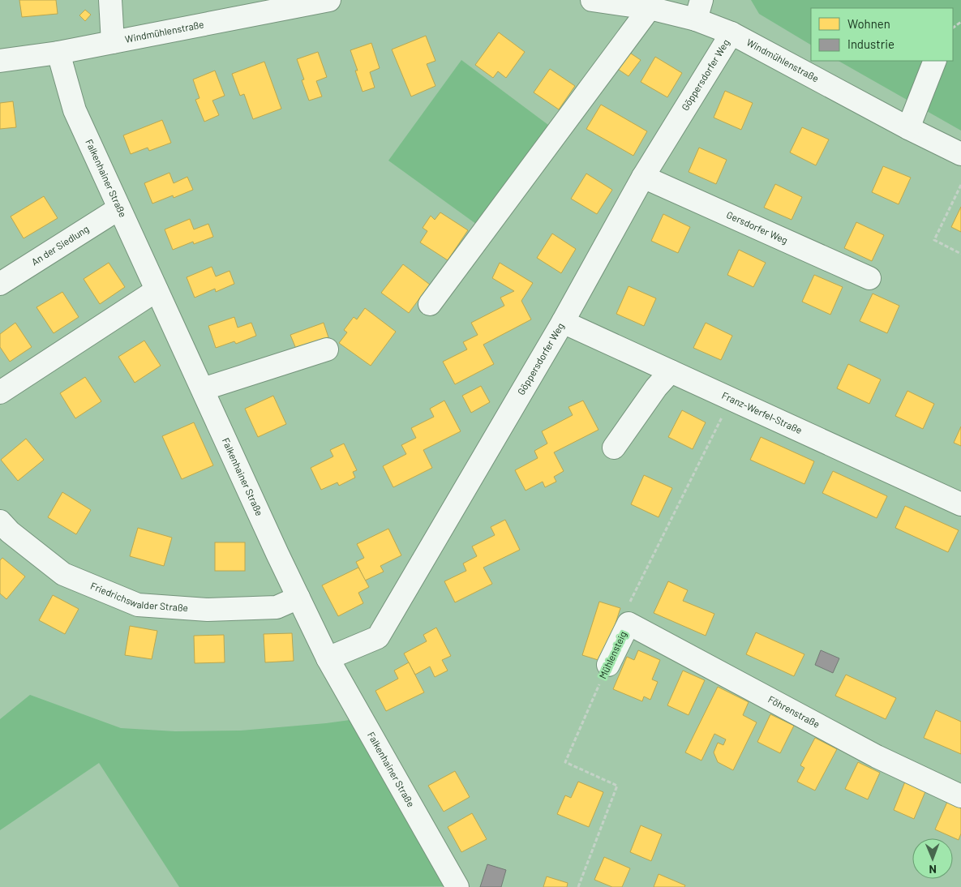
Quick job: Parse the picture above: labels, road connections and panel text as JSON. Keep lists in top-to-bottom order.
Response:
{
  "streets": {
    "street": [
      "Windmühlenstraße",
      "Göppersdorfer Weg",
      "Falkenhainer Straße",
      "Gersdorfer Weg",
      "An der Siedlung",
      "Franz-Werfel-Straße",
      "Friedrichswalder Straße",
      "Mühlensteig",
      "Föhrenstraße"
    ]
  },
  "crossings": [
    ["Windmühlenstraße", "Göppersdorfer Weg"],
    ["Windmühlenstraße", "Falkenhainer Straße"],
    ["Göppersdorfer Weg", "Falkenhainer Straße"],
    ["Göppersdorfer Weg", "Gersdorfer Weg"],
    ["Göppersdorfer Weg", "Franz-Werfel-Straße"],
    ["Falkenhainer Straße", "An der Siedlung"],
    ["Falkenhainer Straße", "Friedrichswalder Straße"],
    ["Franz-Werfel-Straße", "Mühlensteig"],
    ["Mühlensteig", "Föhrenstraße"]
  ],
  "legend": ["Wohnen", "Industrie"],
  "north": "bottom"
}
